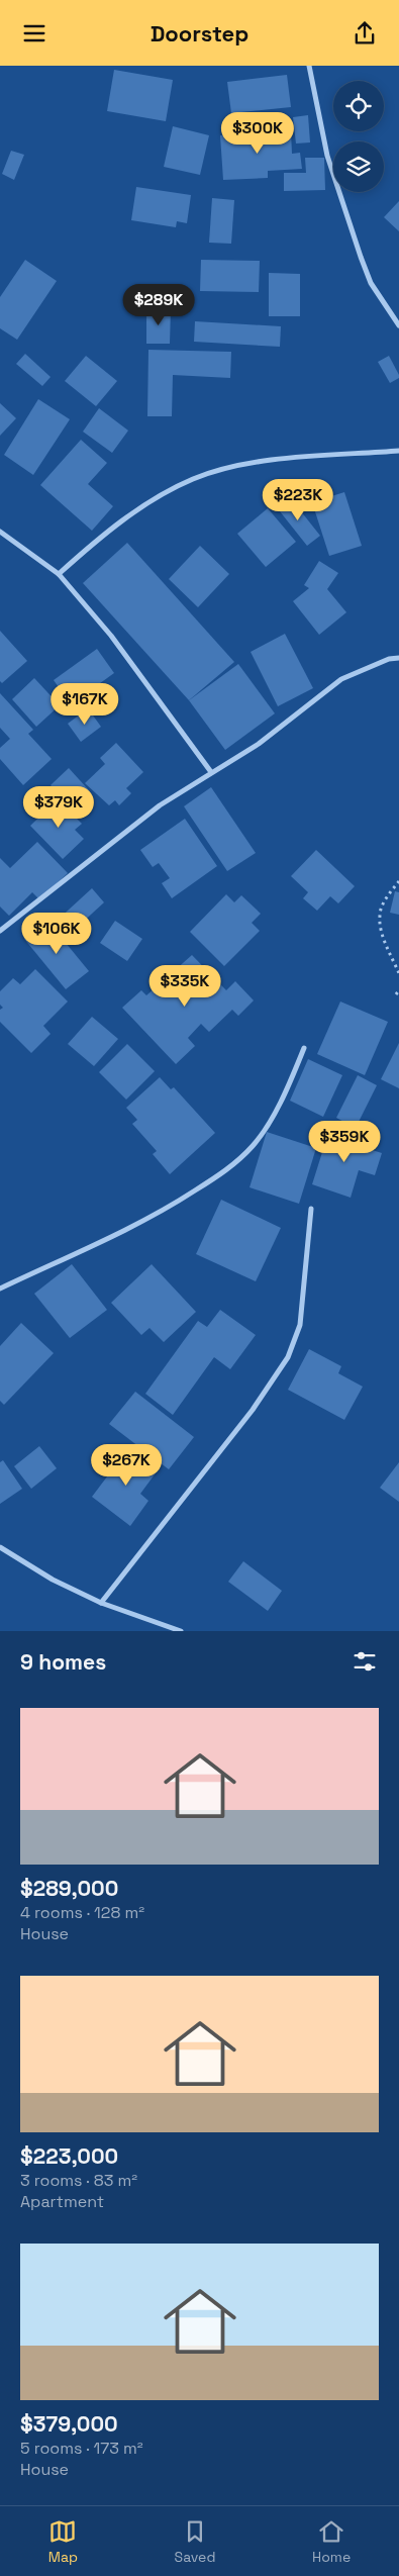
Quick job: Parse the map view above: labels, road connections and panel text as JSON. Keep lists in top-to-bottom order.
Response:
{
  "page": {
    "header": "Doorstep",
    "price": [
      "$300K",
      "$289K",
      "$223K",
      "$167K",
      "$379K",
      "$106K",
      "$335K",
      "$359K",
      "$267K"
    ],
    "heading": "9 homes",
    "list": [
      {
        "name": "$289,000",
        "note": "4 rooms · 128 m² · House"
      },
      {
        "name": "$223,000",
        "note": "3 rooms · 83 m² · Apartment"
      },
      {
        "name": "$379,000",
        "note": "5 rooms · 173 m² · House"
      }
    ],
    "tabs": ["Map", "Saved", "Home"]
  }
}
